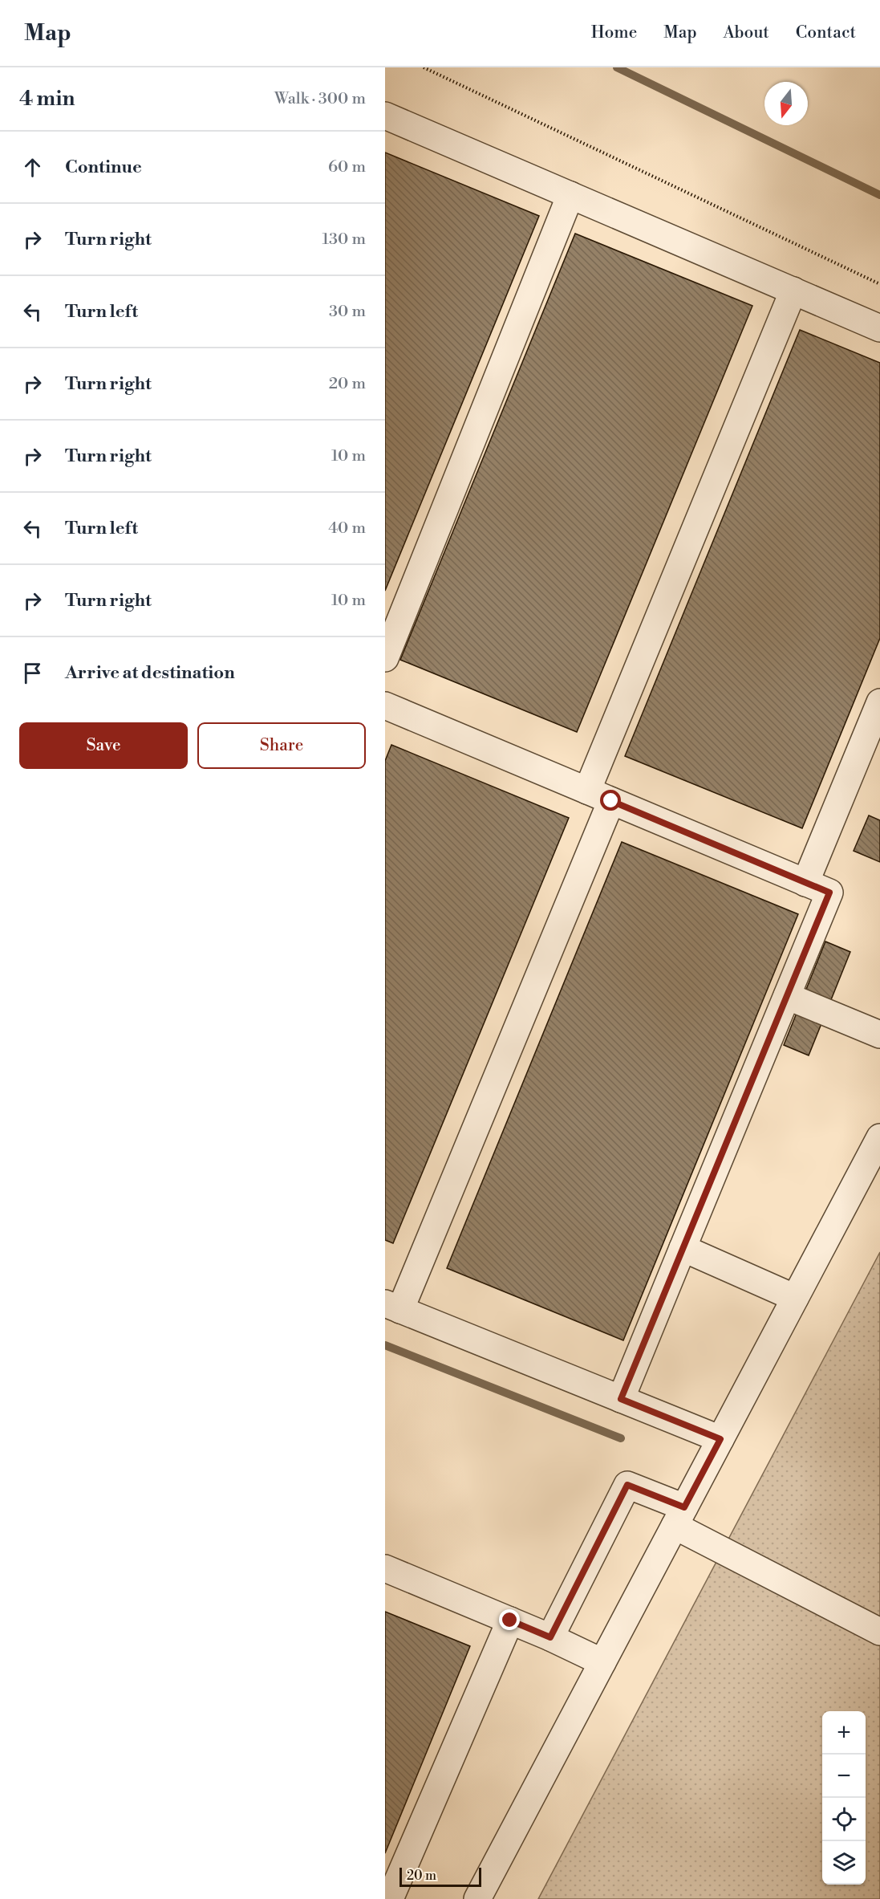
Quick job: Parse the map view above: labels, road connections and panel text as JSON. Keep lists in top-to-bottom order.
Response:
{
  "scale_bar": "20 m",
  "north": "bottom",
  "page": {
    "header": "Map",
    "nav": [
      "Home",
      "Map",
      "About",
      "Contact"
    ],
    "heading": ["4 min", "Walk · 300 m"],
    "list": [
      ["Continue", "60 m"],
      ["Turn right", "130 m"],
      ["Turn left", "30 m"],
      ["Turn right", "20 m"],
      ["Turn right", "10 m"],
      ["Turn left", "40 m"],
      ["Turn right", "10 m"],
      "Arrive at destination"
    ],
    "buttons": ["Save", "Share"],
    "map_buttons": ["+", "−"],
    "scale": "20 m"
  }
}
